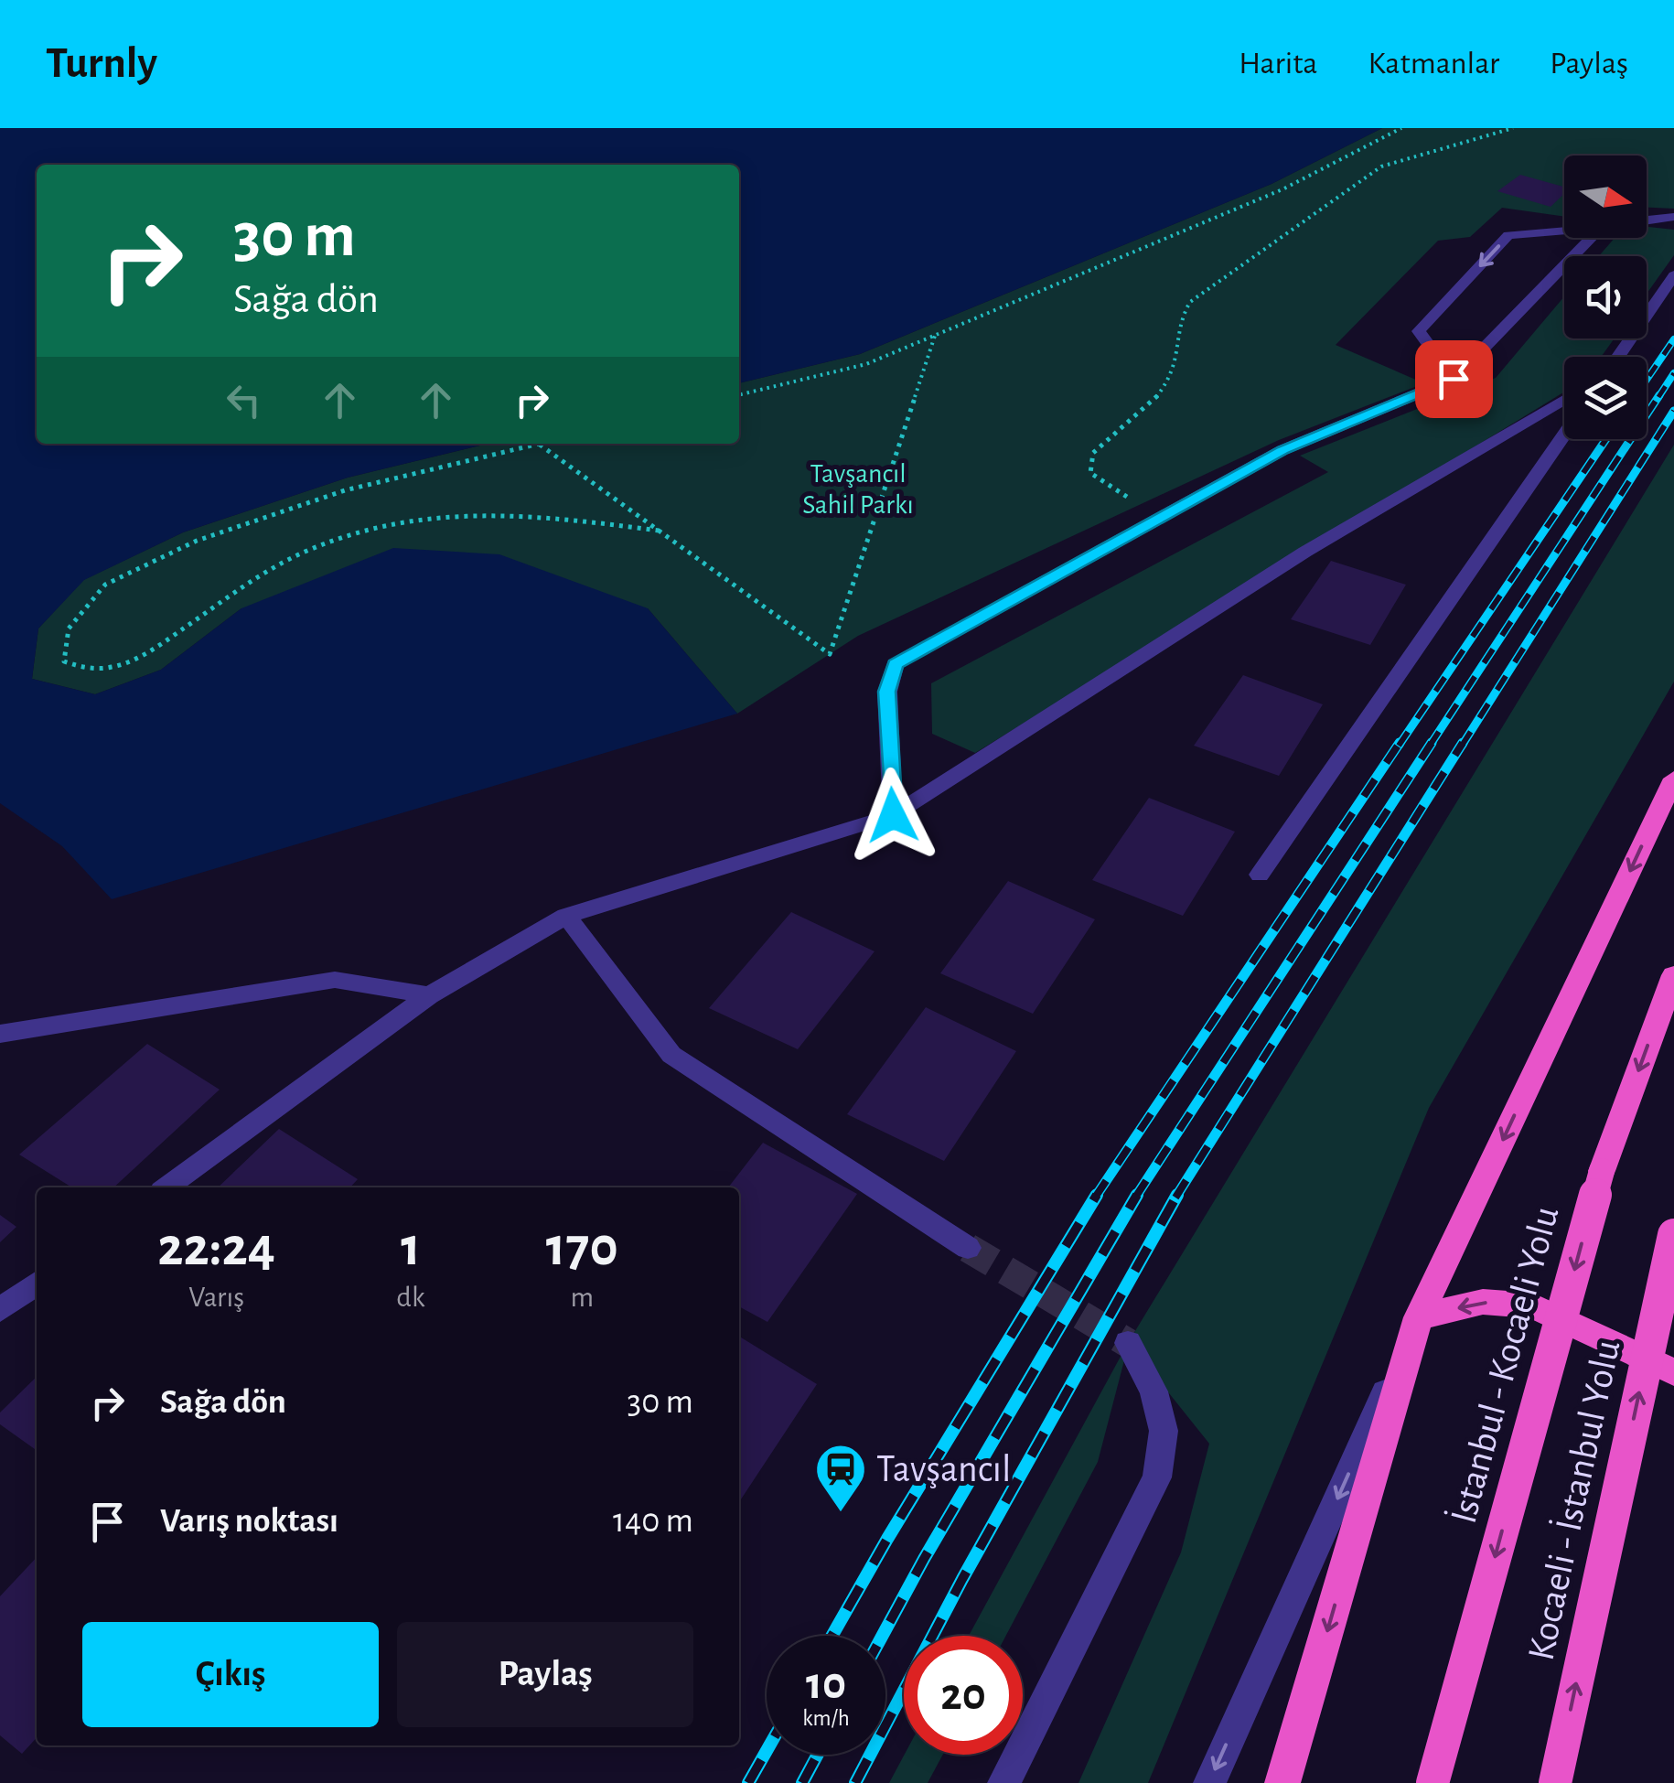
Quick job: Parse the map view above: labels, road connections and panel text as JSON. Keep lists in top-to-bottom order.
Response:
{
  "streets": {
    "highway": ["İstanbul - Kocaeli Yolu", "Kocaeli - İstanbul Yolu"]
  },
  "one_way": ["Kocaeli - İstanbul Yolu"],
  "parks": ["Tavşancıl Sahil Parkı"],
  "places": {
    "station": ["Tavşancıl"]
  },
  "north": "right",
  "page": {
    "header": "Turnly",
    "nav": ["Harita", "Katmanlar", "Paylaş"],
    "turn": ["30 m", "Sağa dön"],
    "eta": [
      "22:24",
      "Varış",
      "1",
      "dk",
      "170",
      "m"
    ],
    "list": [
      {
        "name": "Sağa dön",
        "value": "30 m"
      },
      {
        "name": "Varış noktası",
        "value": "140 m"
      }
    ],
    "buttons": ["Çıkış", "Paylaş"],
    "speed": "10 km/h",
    "limit": "20"
  }
}
